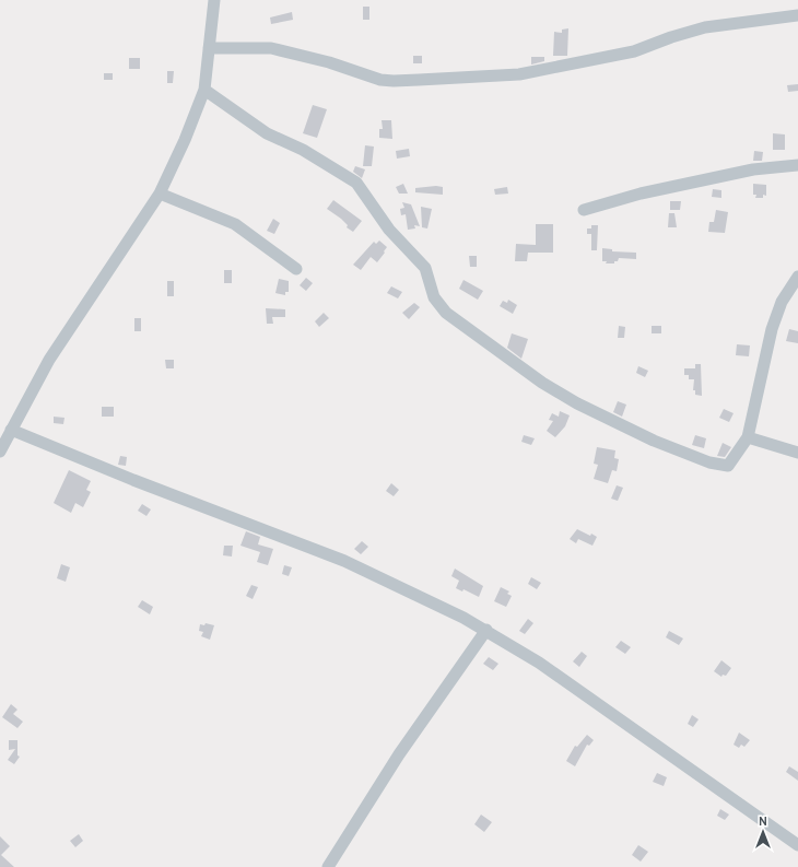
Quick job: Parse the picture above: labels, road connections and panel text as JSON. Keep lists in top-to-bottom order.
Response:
{
  "north": "top"
}
